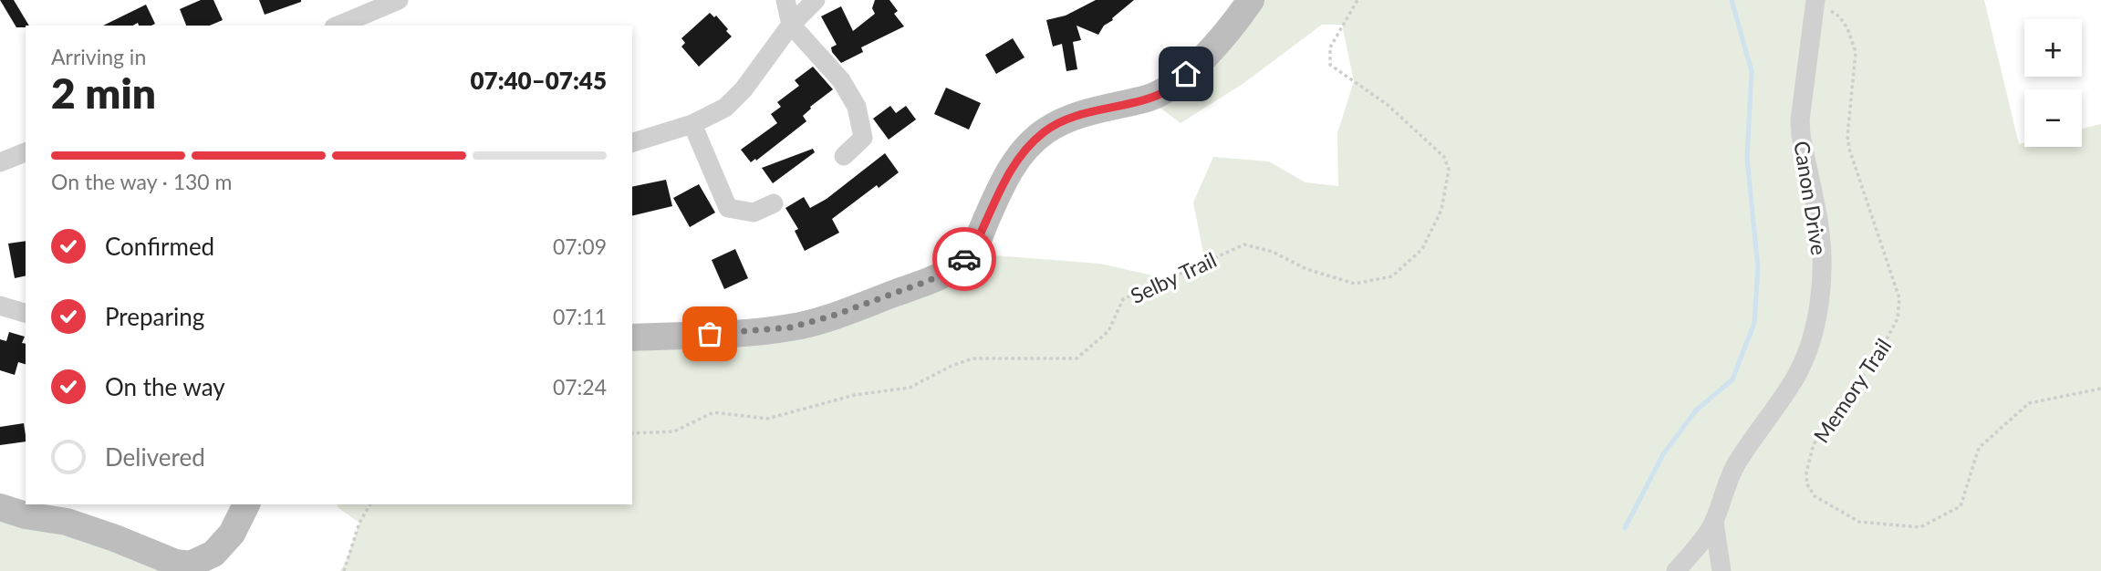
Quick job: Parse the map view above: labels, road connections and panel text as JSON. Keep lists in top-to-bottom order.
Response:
{
  "streets": {
    "street": ["Canon Drive"],
    "path": ["Selby Trail", "Memory Trail"]
  },
  "crossings": [
    ["Canon Drive", "Memory Trail"]
  ],
  "page": {
    "map_buttons": ["+", "−"],
    "heading": ["2 min", "Arriving in", "07:40–07:45"],
    "bar": "On the way · 130 m",
    "list": [
      ["Confirmed", "07:09"],
      ["Preparing", "07:11"],
      ["On the way", "07:24"],
      "Delivered"
    ]
  }
}
